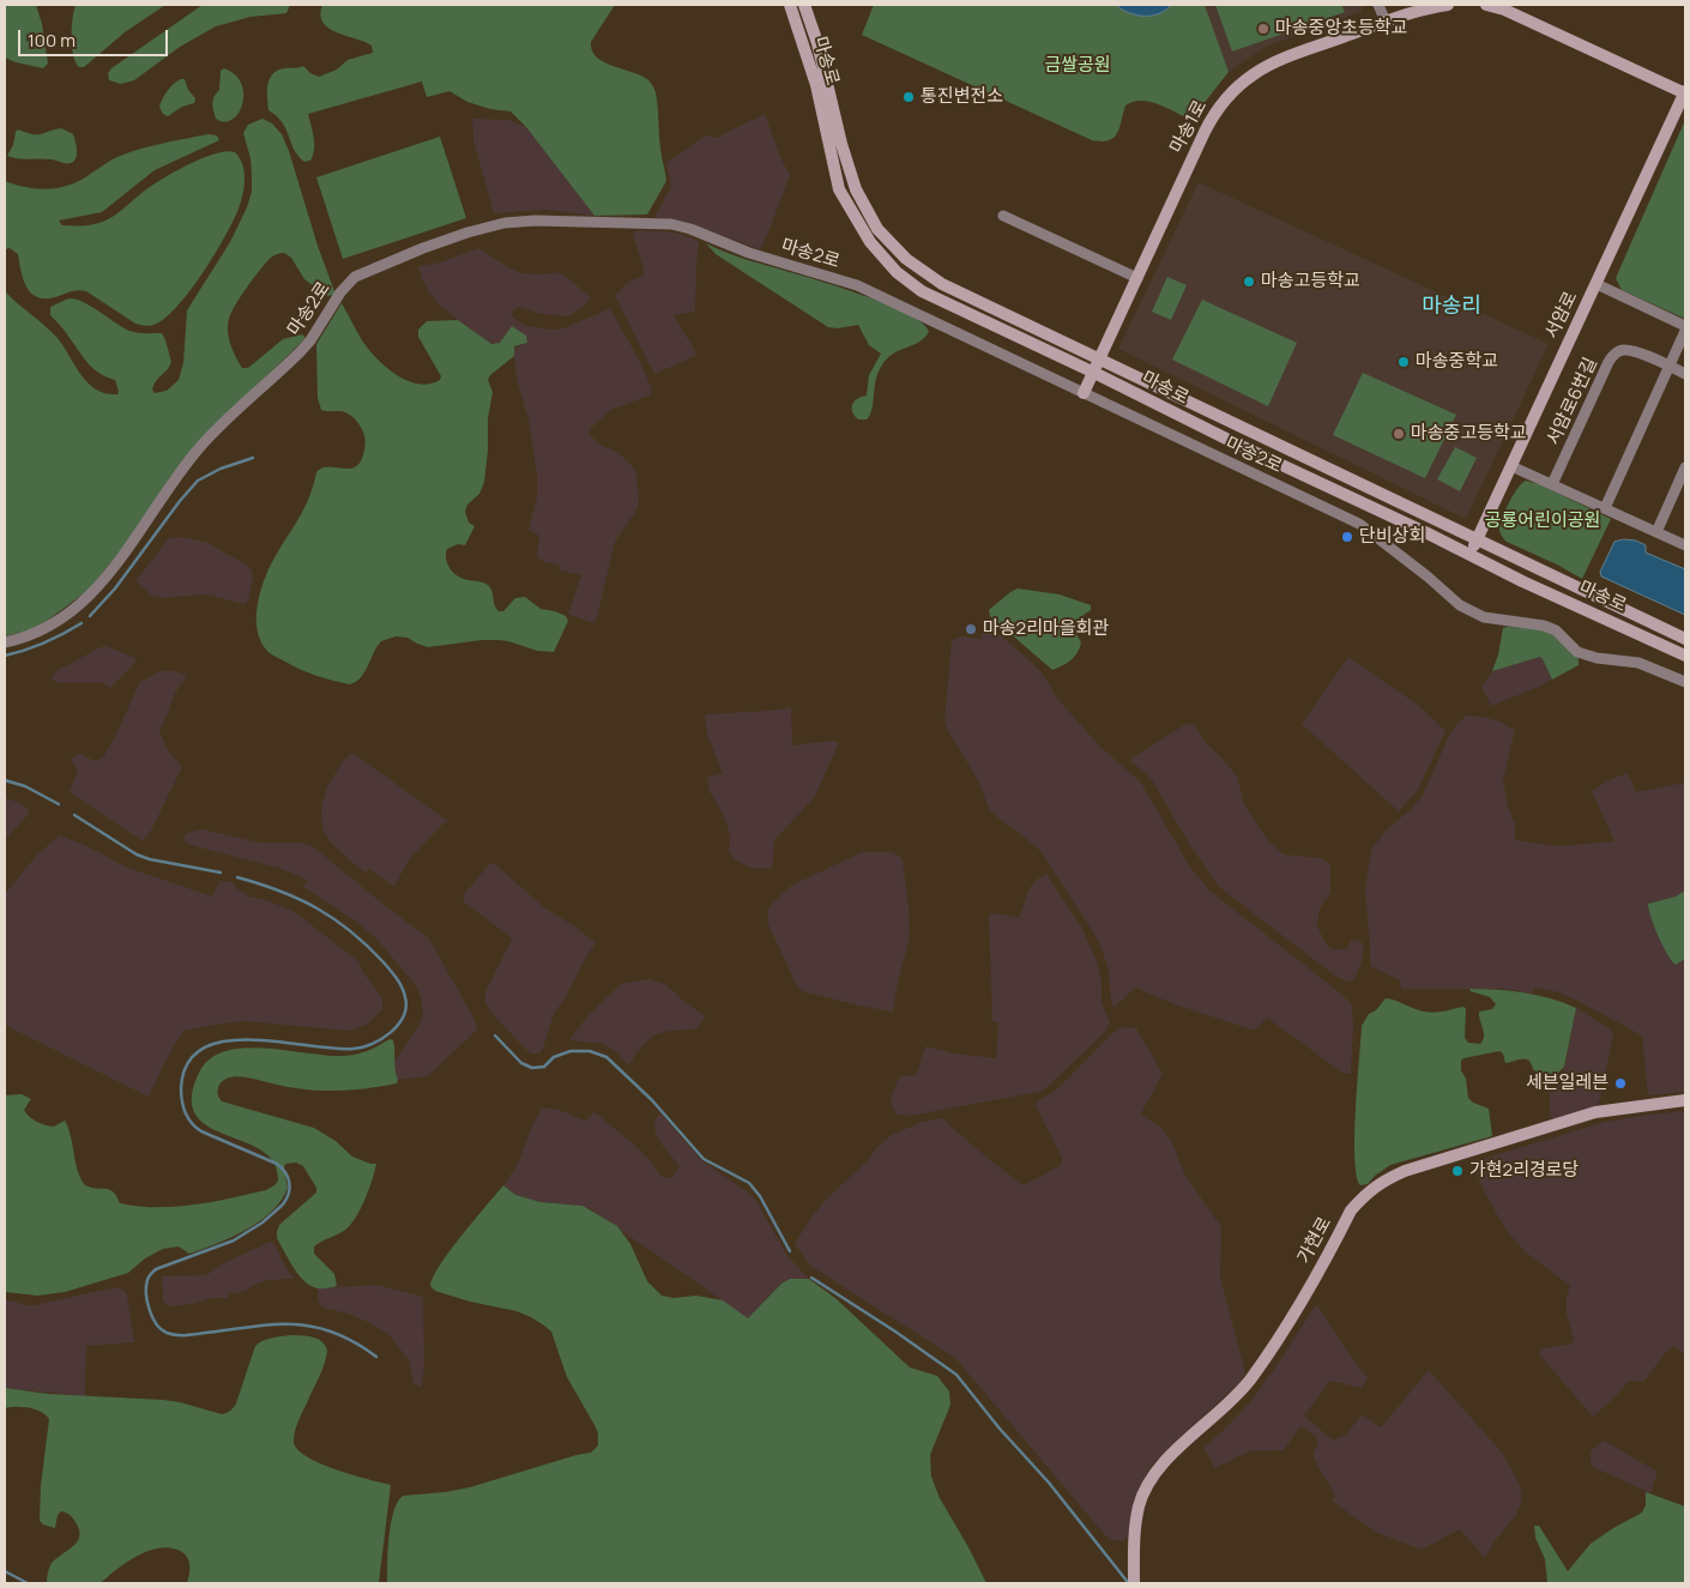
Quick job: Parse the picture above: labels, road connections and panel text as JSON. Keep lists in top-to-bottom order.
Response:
{
  "streets": {
    "street": [
      "마송로",
      "마송1로",
      "마송2로",
      "서암로",
      "서암로6번길",
      "가현로"
    ]
  },
  "crossings": [
    ["마송로", "마송1로"],
    ["마송로", "서암로"],
    ["마송1로", "마송2로"]
  ],
  "districts": ["마송리"],
  "parks": ["금쌀공원", "공룡어린이공원"],
  "places": [
    "마송중앙초등학교",
    "통진변전소",
    "마송고등학교",
    "마송중학교",
    "마송중고등학교",
    "단비상회",
    "마송2리마을회관",
    "세븐일레븐",
    "가현2리경로당"
  ],
  "scale_bar": "100 m"
}
